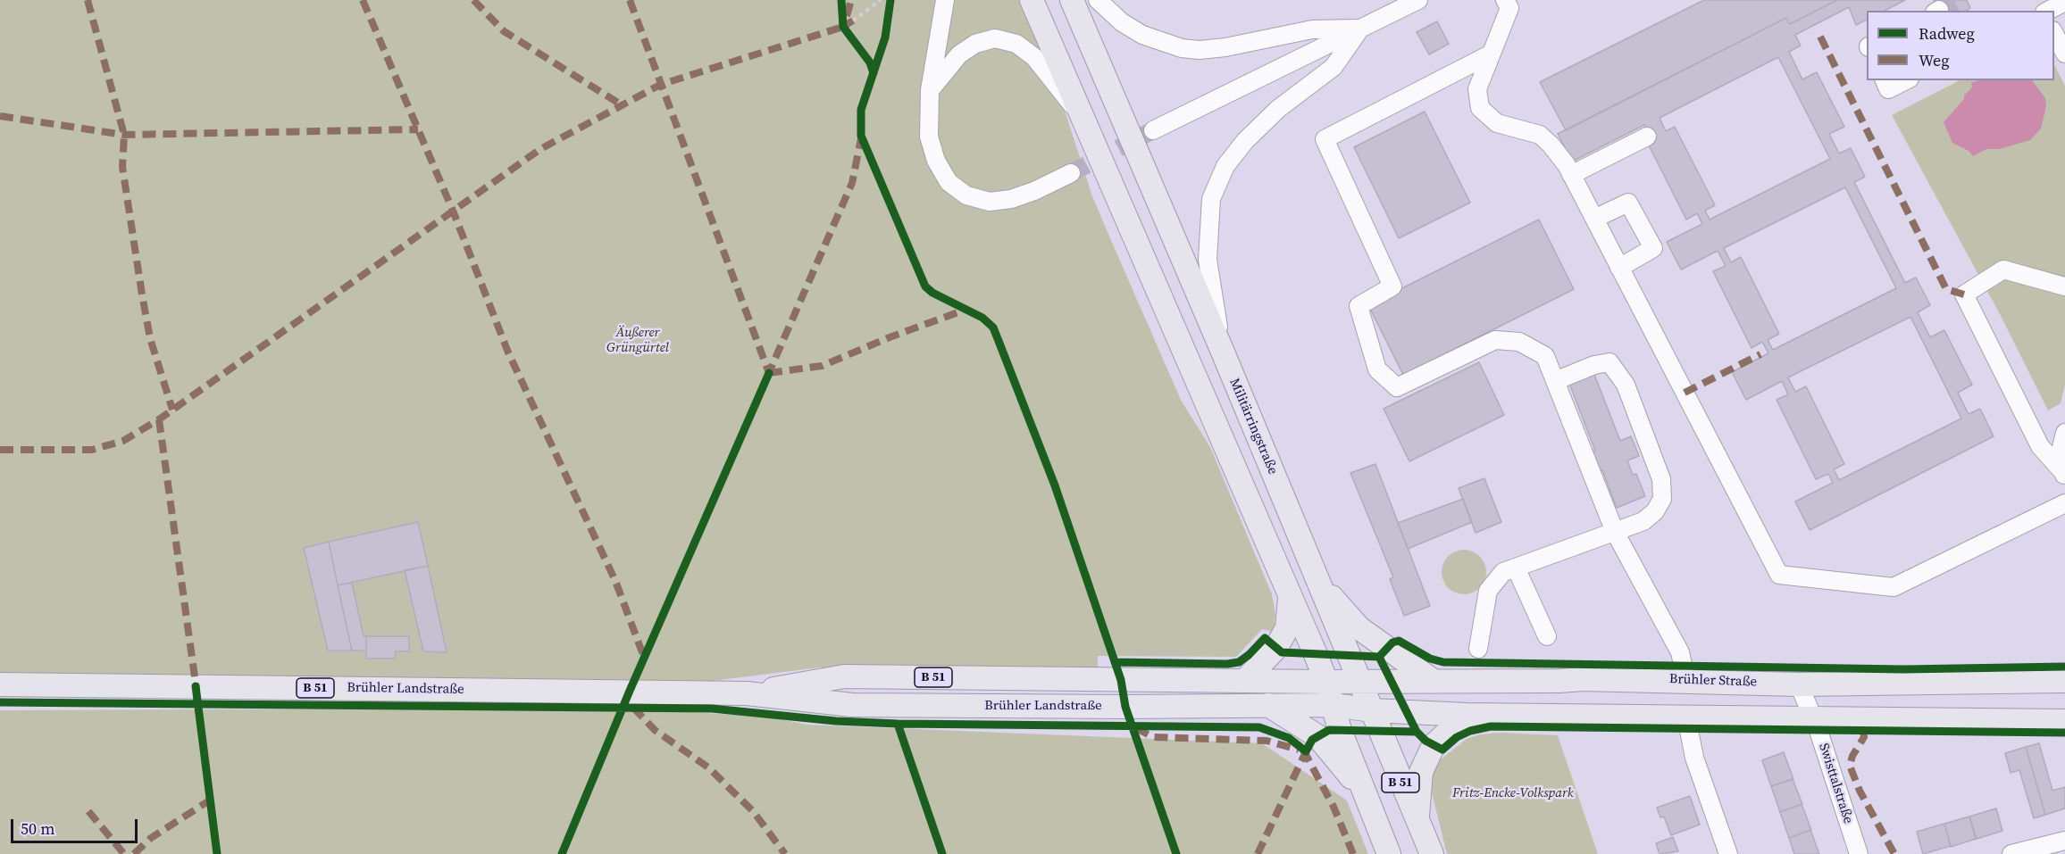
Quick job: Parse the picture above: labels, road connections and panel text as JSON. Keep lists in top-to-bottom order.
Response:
{
  "streets": {
    "main road": [
      "Militärringstraße",
      "B 51",
      "Brühler Straße",
      "Brühler Landstraße"
    ],
    "street": ["Swisttalstraße"]
  },
  "crossings": [
    ["Militärringstraße", "B 51"],
    ["Militärringstraße", "Brühler Straße"],
    ["Militärringstraße", "Brühler Landstraße"],
    ["B 51", "Brühler Landstraße"],
    ["Brühler Straße", "Brühler Landstraße"],
    ["Brühler Straße", "Swisttalstraße"]
  ],
  "parks": ["Äußerer Grüngürtel", "Fritz-Encke-Volkspark"],
  "legend": ["Radweg", "Weg"],
  "scale_bar": "50 m"
}
